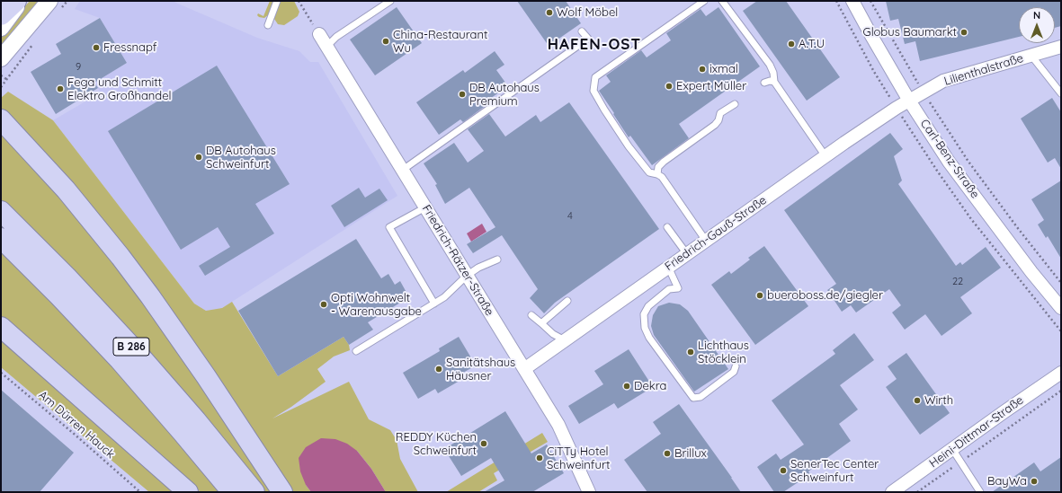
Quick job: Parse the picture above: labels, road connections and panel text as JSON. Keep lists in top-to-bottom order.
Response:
{
  "streets": {
    "highway": ["B 286"],
    "street": [
      "Lilienthalstraße",
      "Carl-Benz-Straße",
      "Friedrich-Gauß-Straße",
      "Friedrich-Rätzer-Straße",
      "Heini-Dittmar-Straße"
    ],
    "path": ["Am Dürren Hauck"]
  },
  "crossings": [
    ["Lilienthalstraße", "Carl-Benz-Straße"],
    ["Lilienthalstraße", "Friedrich-Gauß-Straße"],
    ["Carl-Benz-Straße", "Friedrich-Gauß-Straße"],
    ["Friedrich-Gauß-Straße", "Friedrich-Rätzer-Straße"]
  ],
  "districts": ["HAFEN-OST"],
  "places": [
    "Wolf Möbel",
    "Globus Baumarkt",
    "China-Restaurant Wu",
    "A.T.U",
    "Fressnapf",
    "ixmal",
    "Expert Müller",
    "Fega und Schmitt Elektro Großhandel",
    "DB Autohaus Premium",
    "DB Autohaus Schweinfurt",
    "bueroboss.de/giegler",
    "Opti Wohnwelt - Warenausgabe",
    "Lichthaus Stöcklein",
    "Sanitätshaus Häusner",
    "Dekra",
    "Wirth",
    "REDDY Küchen Schweinfurt",
    "Brillux",
    "CiTTy Hotel Schweinfurt",
    "SenerTec Center Schweinfurt",
    "BayWa"
  ],
  "house_numbers": ["9", "4", "22"],
  "north": "top"
}
